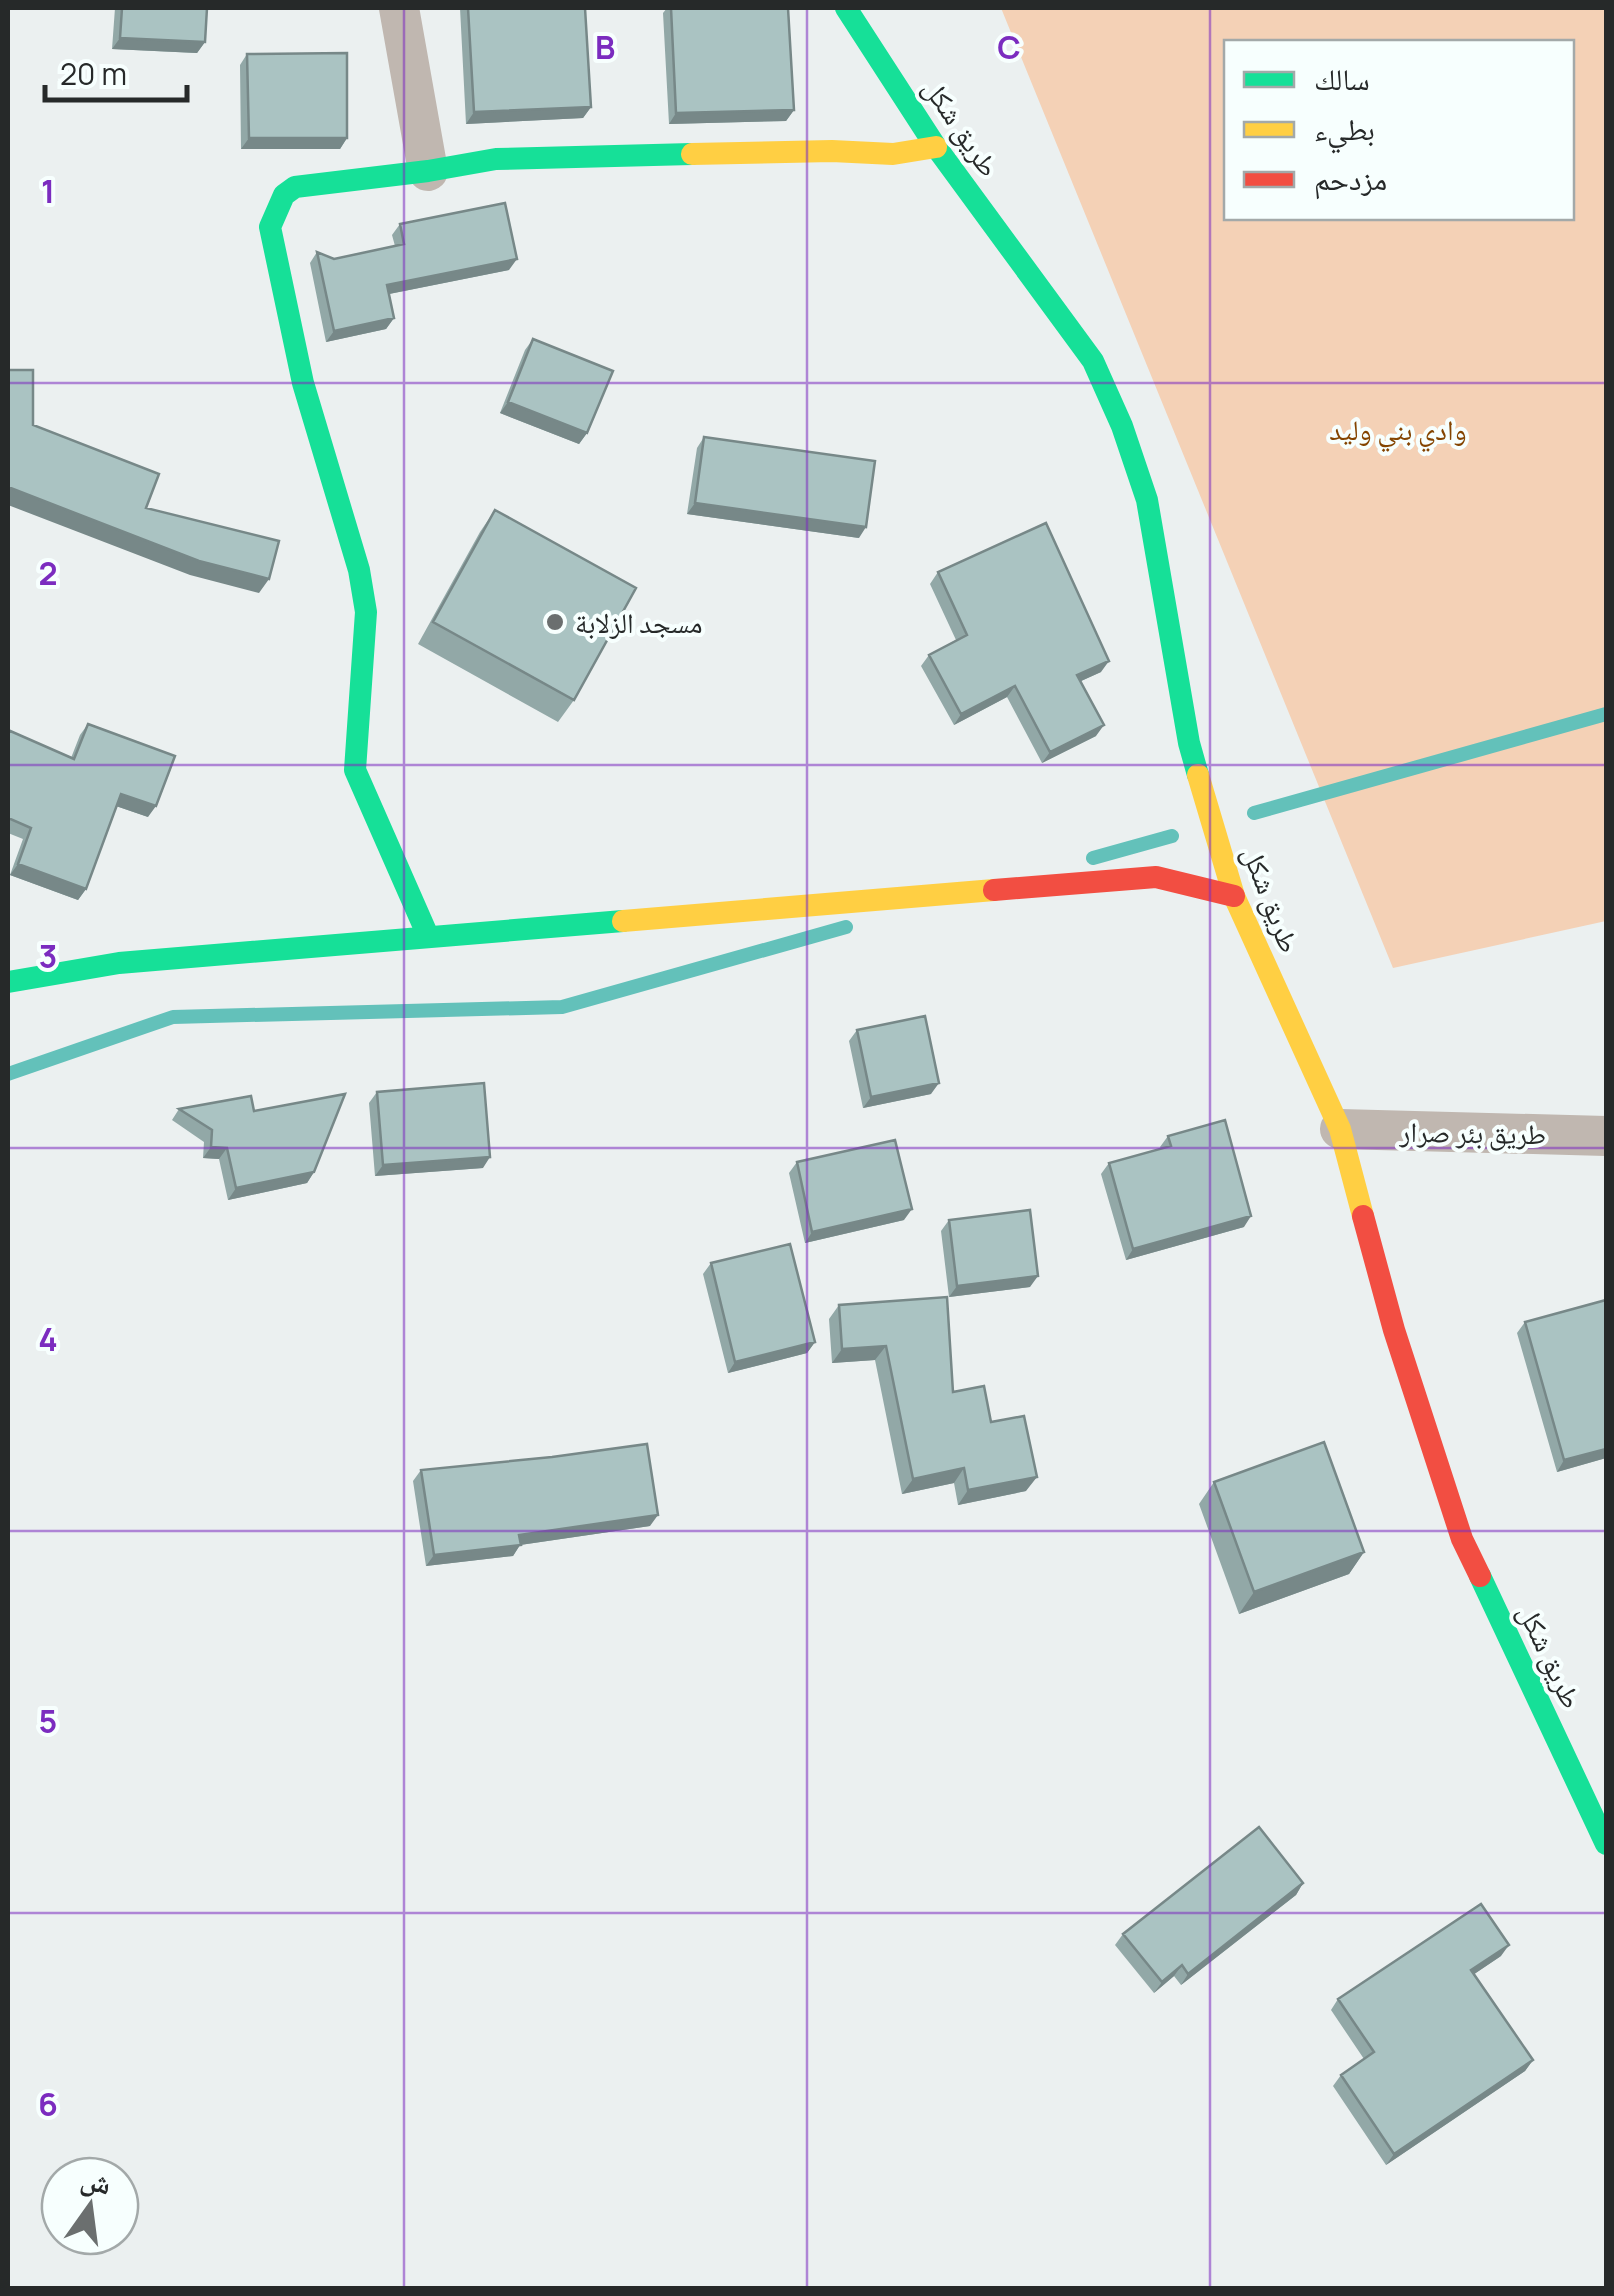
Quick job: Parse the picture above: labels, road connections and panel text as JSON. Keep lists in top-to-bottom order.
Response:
{
  "streets": {
    "street": ["طريق شكل", "طريق بئر صرار"]
  },
  "crossings": [
    ["طريق شكل", "طريق بئر صرار"]
  ],
  "parks": ["وادي بني وليد"],
  "places": ["مسجد الزلابة"],
  "legend": ["سالك", "بطيء", "مزدحم"],
  "scale_bar": "20 m",
  "north": "top",
  "grid": {
    "columns": ["B", "C"],
    "rows": [
      "1",
      "2",
      "3",
      "4",
      "5",
      "6"
    ]
  }
}
